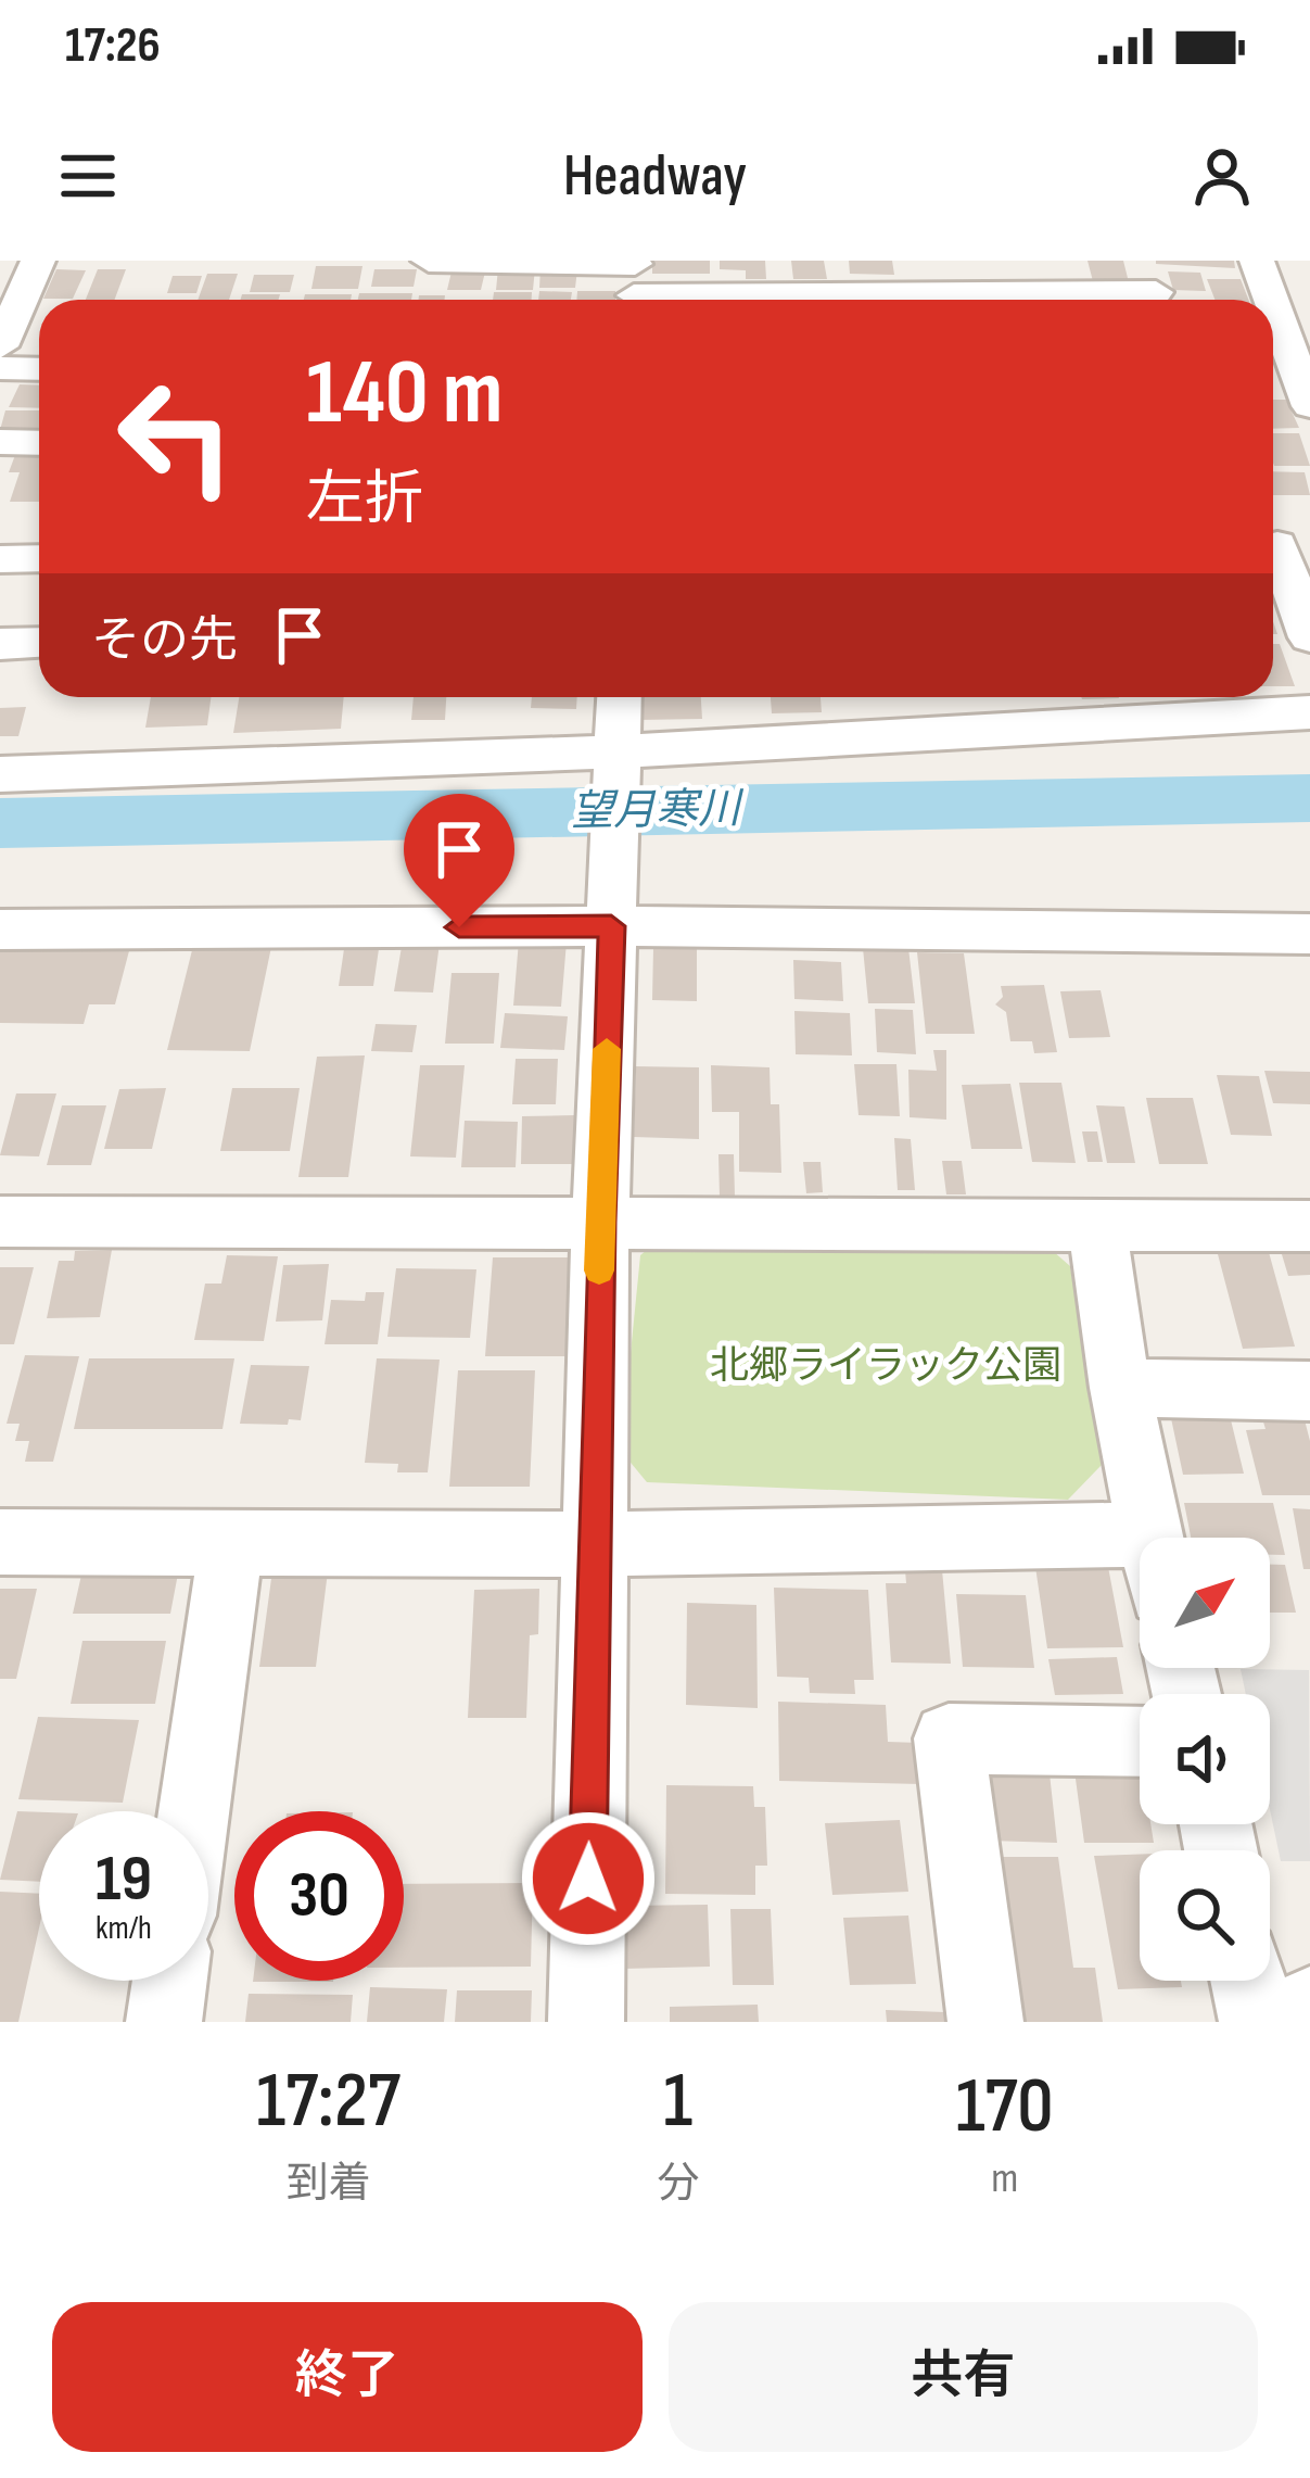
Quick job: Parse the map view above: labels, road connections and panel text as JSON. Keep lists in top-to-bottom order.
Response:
{
  "water": ["望月寒川"],
  "parks": ["北郷ライラック公園"],
  "north": "top right",
  "page": {
    "status": "17:26",
    "header": "Headway",
    "turn": ["140 m", "左折"],
    "then": "その先",
    "speed": "19 km/h",
    "limit": "30",
    "eta": [
      "17:27",
      "到着",
      "1",
      "分",
      "170",
      "m"
    ],
    "buttons": ["終了", "共有"]
  }
}
